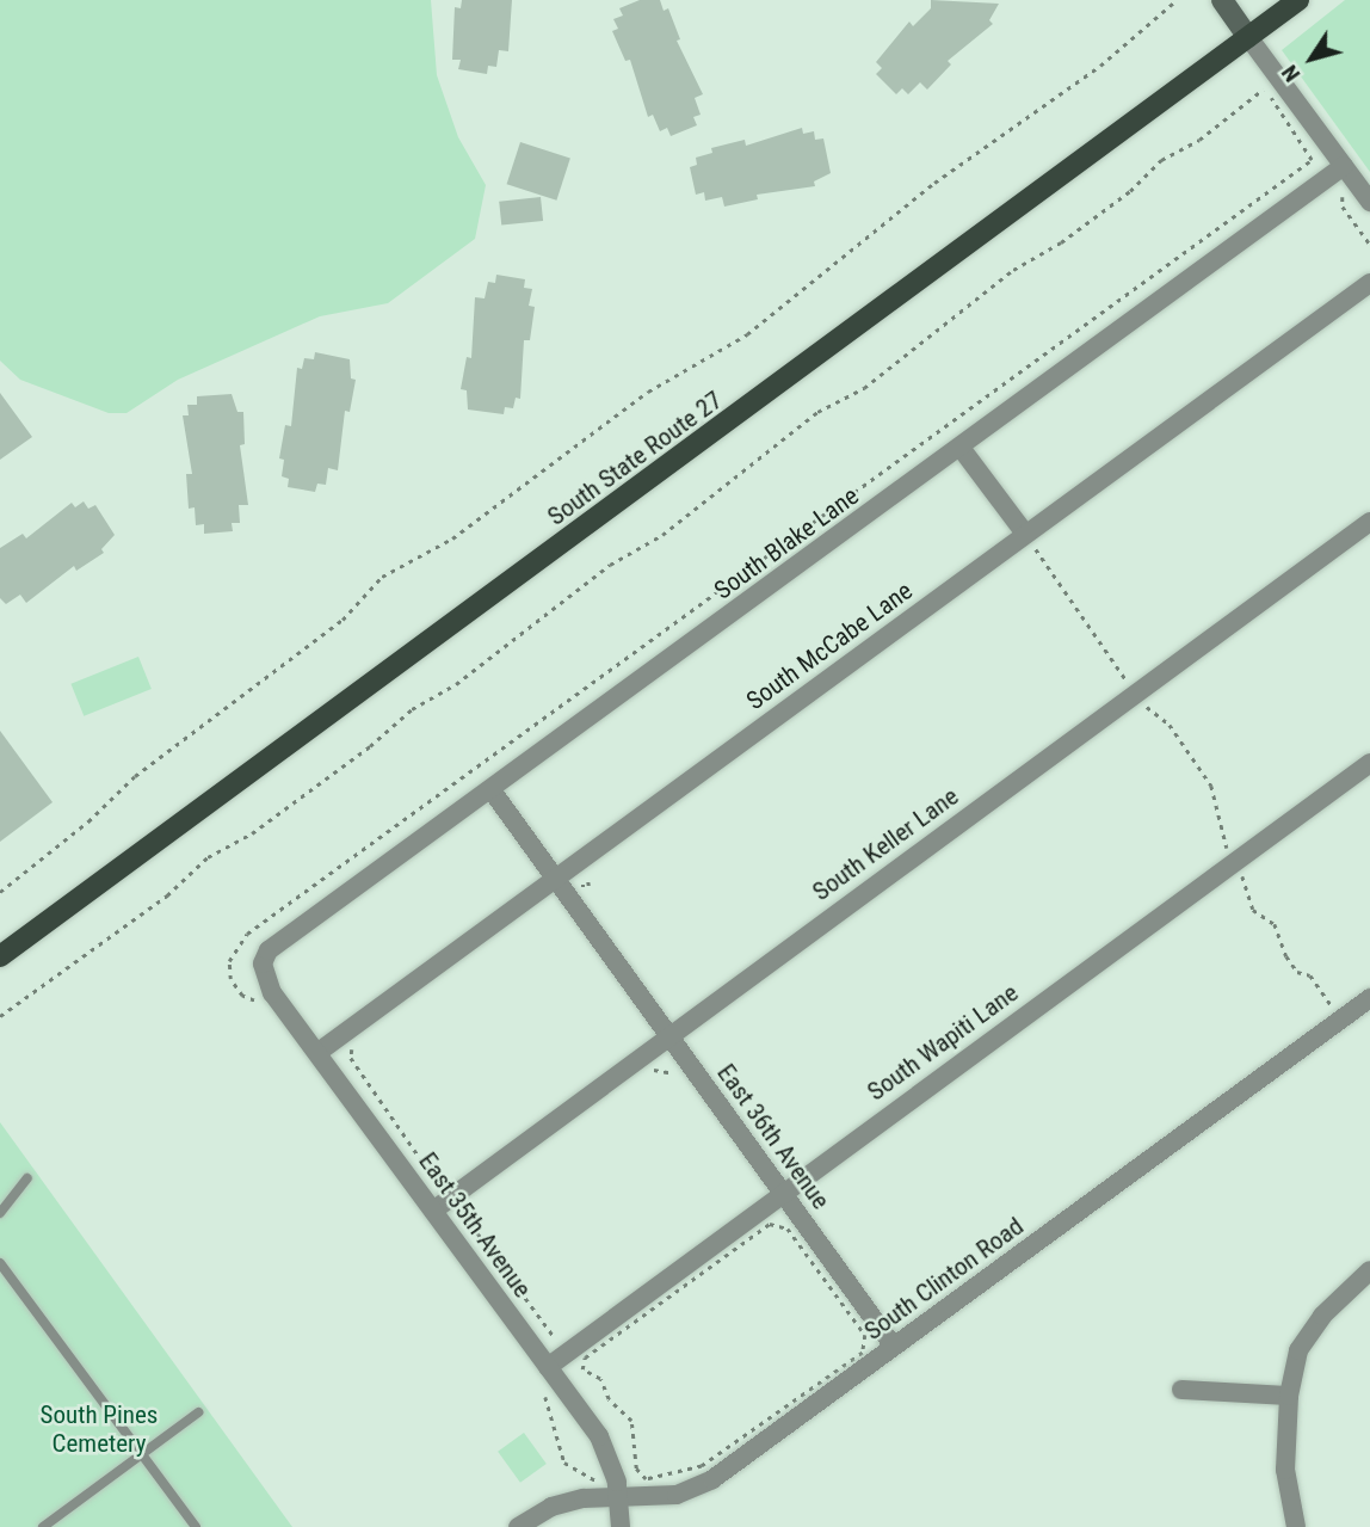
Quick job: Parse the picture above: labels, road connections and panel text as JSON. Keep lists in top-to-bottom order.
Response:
{
  "streets": {
    "main road": ["South State Route 27"],
    "street": [
      "South Blake Lane",
      "South McCabe Lane",
      "South Keller Lane",
      "South Wapiti Lane",
      "East 36th Avenue",
      "East 35th Avenue",
      "South Clinton Road"
    ]
  },
  "crossings": [
    ["South Blake Lane", "East 36th Avenue"],
    ["South Blake Lane", "East 35th Avenue"],
    ["South McCabe Lane", "East 36th Avenue"],
    ["South McCabe Lane", "East 35th Avenue"],
    ["South Keller Lane", "East 36th Avenue"],
    ["South Keller Lane", "East 35th Avenue"],
    ["South Wapiti Lane", "East 36th Avenue"],
    ["South Wapiti Lane", "East 35th Avenue"],
    ["East 36th Avenue", "South Clinton Road"],
    ["East 35th Avenue", "South Clinton Road"]
  ],
  "parks": ["South Pines Cemetery"],
  "north": "bottom left"
}
